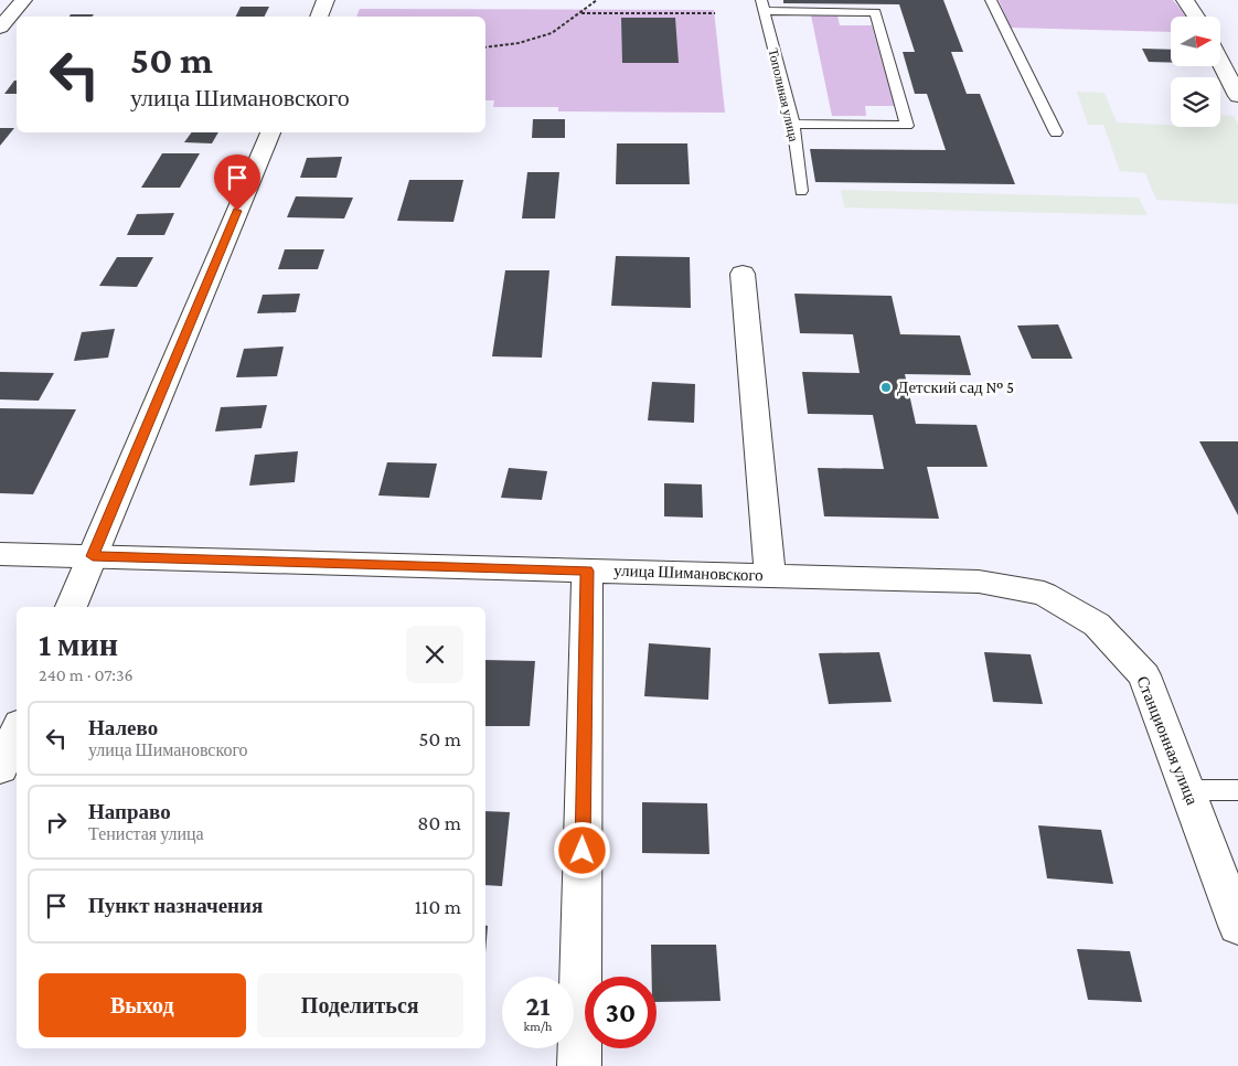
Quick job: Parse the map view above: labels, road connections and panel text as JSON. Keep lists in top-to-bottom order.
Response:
{
  "streets": {
    "street": ["улица Шимановского", "Станционная улица"],
    "lane": ["Тополиная улица"]
  },
  "crossings": [
    ["улица Шимановского", "Станционная улица"]
  ],
  "places": ["Детский сад № 5"],
  "north": "right",
  "page": {
    "turn": ["50 m", "улица Шимановского"],
    "heading": ["1 мин", "240 m · 07:36"],
    "list": [
      {
        "name": "Налево",
        "note": "улица Шимановского",
        "value": "50 m"
      },
      {
        "name": "Направо",
        "note": "Тенистая улица",
        "value": "80 m"
      },
      {
        "name": "Пункт назначения",
        "value": "110 m"
      }
    ],
    "buttons": ["Выход", "Поделиться"],
    "speed": "21 km/h",
    "limit": "30"
  }
}
